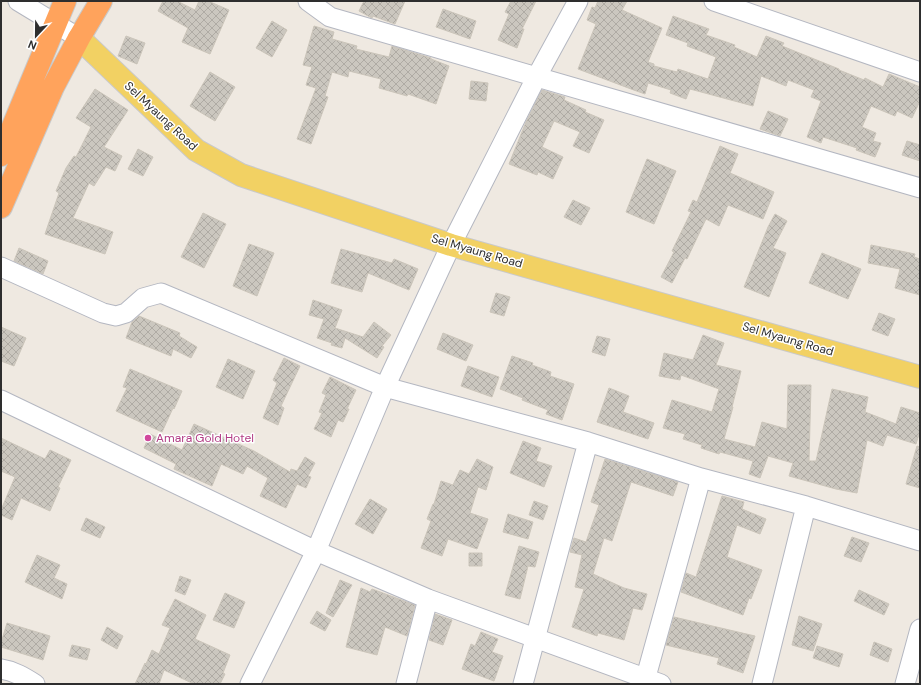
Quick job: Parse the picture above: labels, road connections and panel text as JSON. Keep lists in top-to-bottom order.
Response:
{
  "streets": {
    "main road": ["Sel Myaung Road"]
  },
  "places": ["Amara Gold Hotel"],
  "north": "bottom"
}
